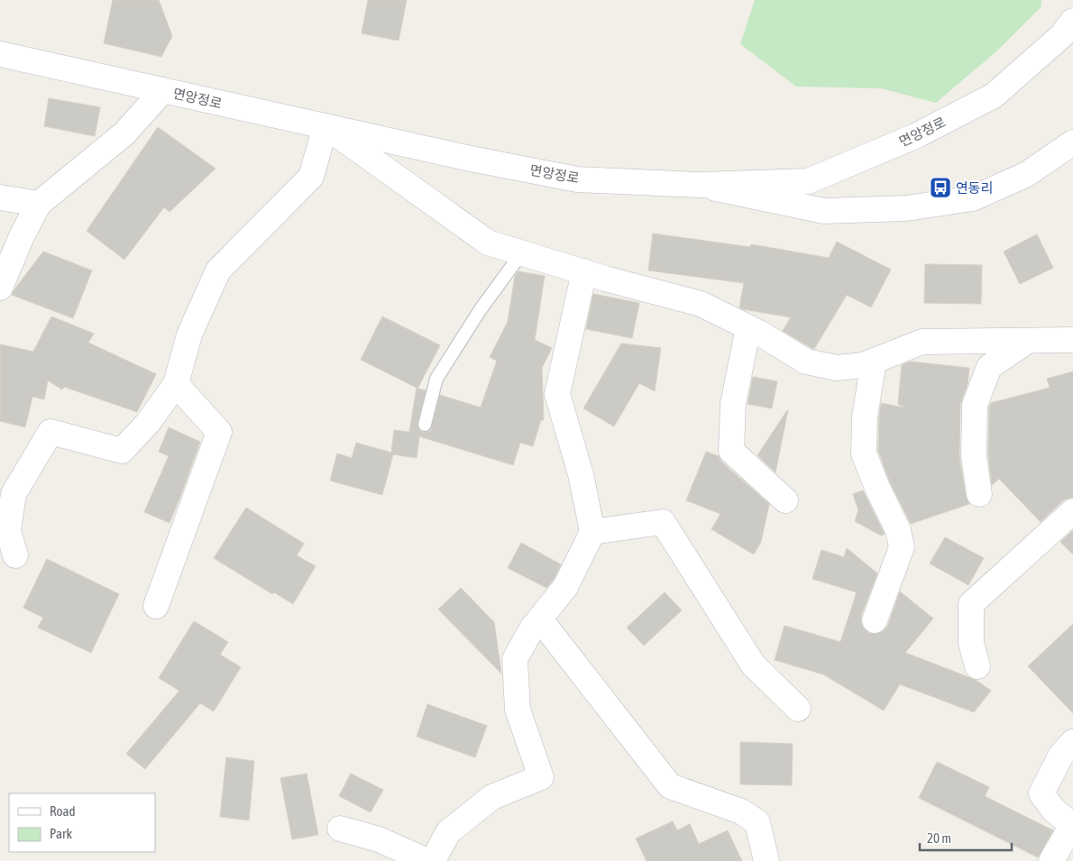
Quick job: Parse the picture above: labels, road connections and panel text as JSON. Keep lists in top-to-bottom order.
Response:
{
  "streets": {
    "street": ["면앙정로"]
  },
  "places": {
    "bus stop": ["연동리"]
  },
  "legend": ["Road", "Park"],
  "scale_bar": "20 m"
}
